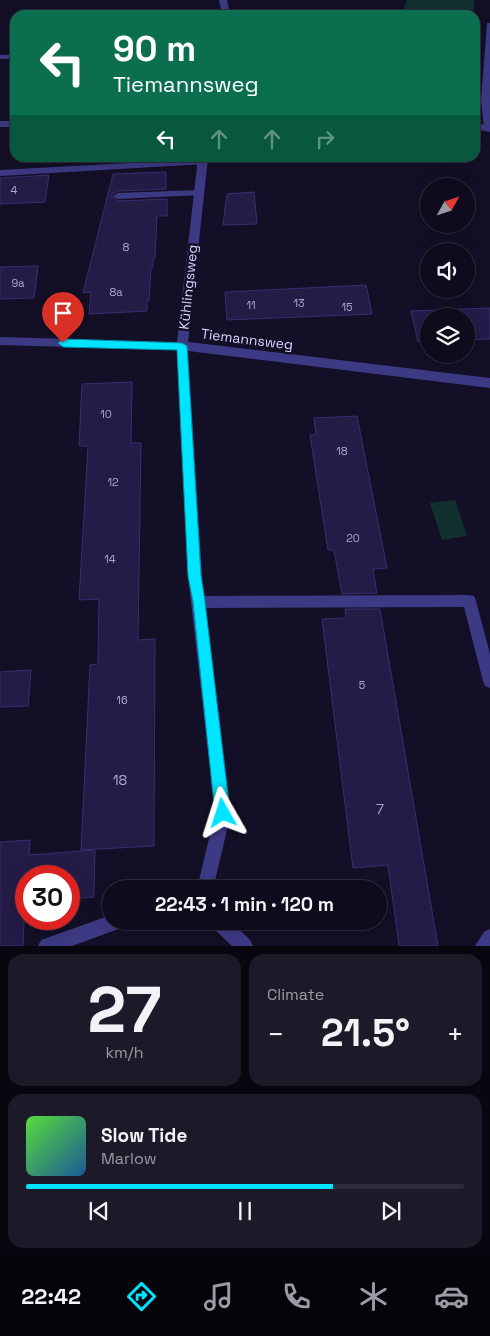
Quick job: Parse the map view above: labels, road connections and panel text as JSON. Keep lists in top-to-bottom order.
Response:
{
  "streets": {
    "street": ["Kühlingsweg", "Tiemannsweg"]
  },
  "crossings": [
    ["Kühlingsweg", "Tiemannsweg"]
  ],
  "house_numbers": [
    "4",
    "8",
    "9a",
    "8a",
    "13",
    "11",
    "15",
    "10",
    "18",
    "12",
    "20",
    "14",
    "5",
    "16",
    "18",
    "7"
  ],
  "north": "top right",
  "page": {
    "turn": ["90 m", "Tiemannsweg"],
    "limit": "30",
    "trip": "22:43 · 1 min · 120 m",
    "tile": [
      ["27", "km/h"],
      "Climate"
    ],
    "heat": ["−", "21.5°", "+"],
    "song": ["Slow Tide", "Marlow"],
    "tabs": "22:42"
  }
}
